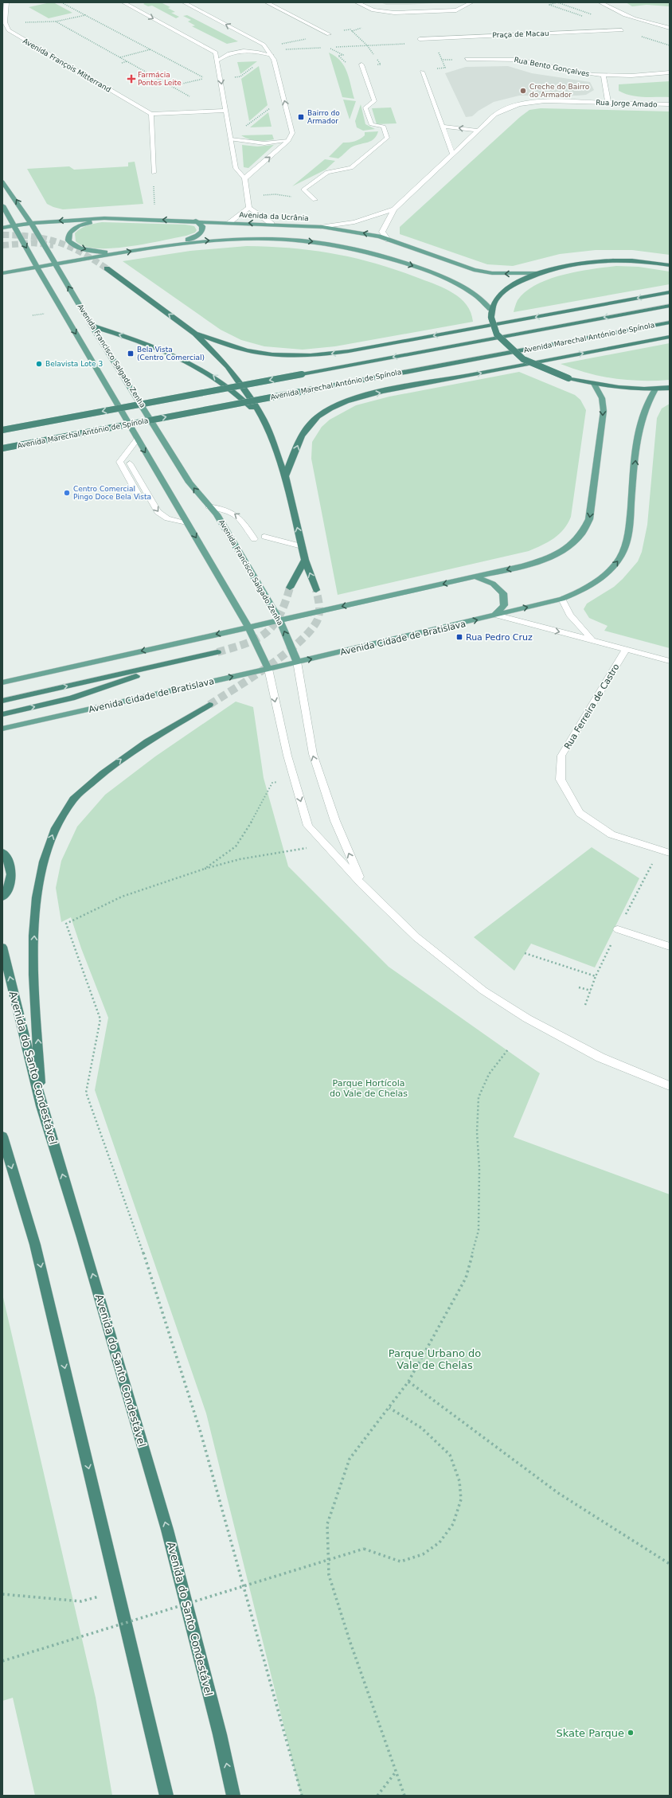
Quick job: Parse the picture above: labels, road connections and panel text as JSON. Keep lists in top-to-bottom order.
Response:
{
  "streets": {
    "highway": ["Avenida Marechal António de Spínola", "Avenida do Santo Condestável"],
    "main road": ["Avenida da Ucrânia", "Avenida Francisco Salgado Zenha", "Avenida Cidade de Bratislava"],
    "street": [
      "Praça de Macau",
      "Avenida François Mitterrand",
      "Rua Bento Gonçalves",
      "Rua Jorge Amado",
      "Rua Ferreira de Castro"
    ]
  },
  "crossings": [
    ["Avenida da Ucrânia", "Avenida Francisco Salgado Zenha"],
    ["Avenida Francisco Salgado Zenha", "Avenida Cidade de Bratislava"]
  ],
  "parks": ["Parque Hortícola do Vale de Chelas", "Parque Urbano do Vale de Chelas"],
  "places": {
    "health": ["Farmácia Pontes Leite"],
    "other": [
      "Creche do Bairro do Armador",
      "Belavista Lote 3",
      "Centro Comercial Pingo Doce Bela Vista",
      "Skate Parque"
    ],
    "transit": ["Bairro do Armador", "Bela Vista (Centro Comercial)", "Rua Pedro Cruz"]
  }
}
